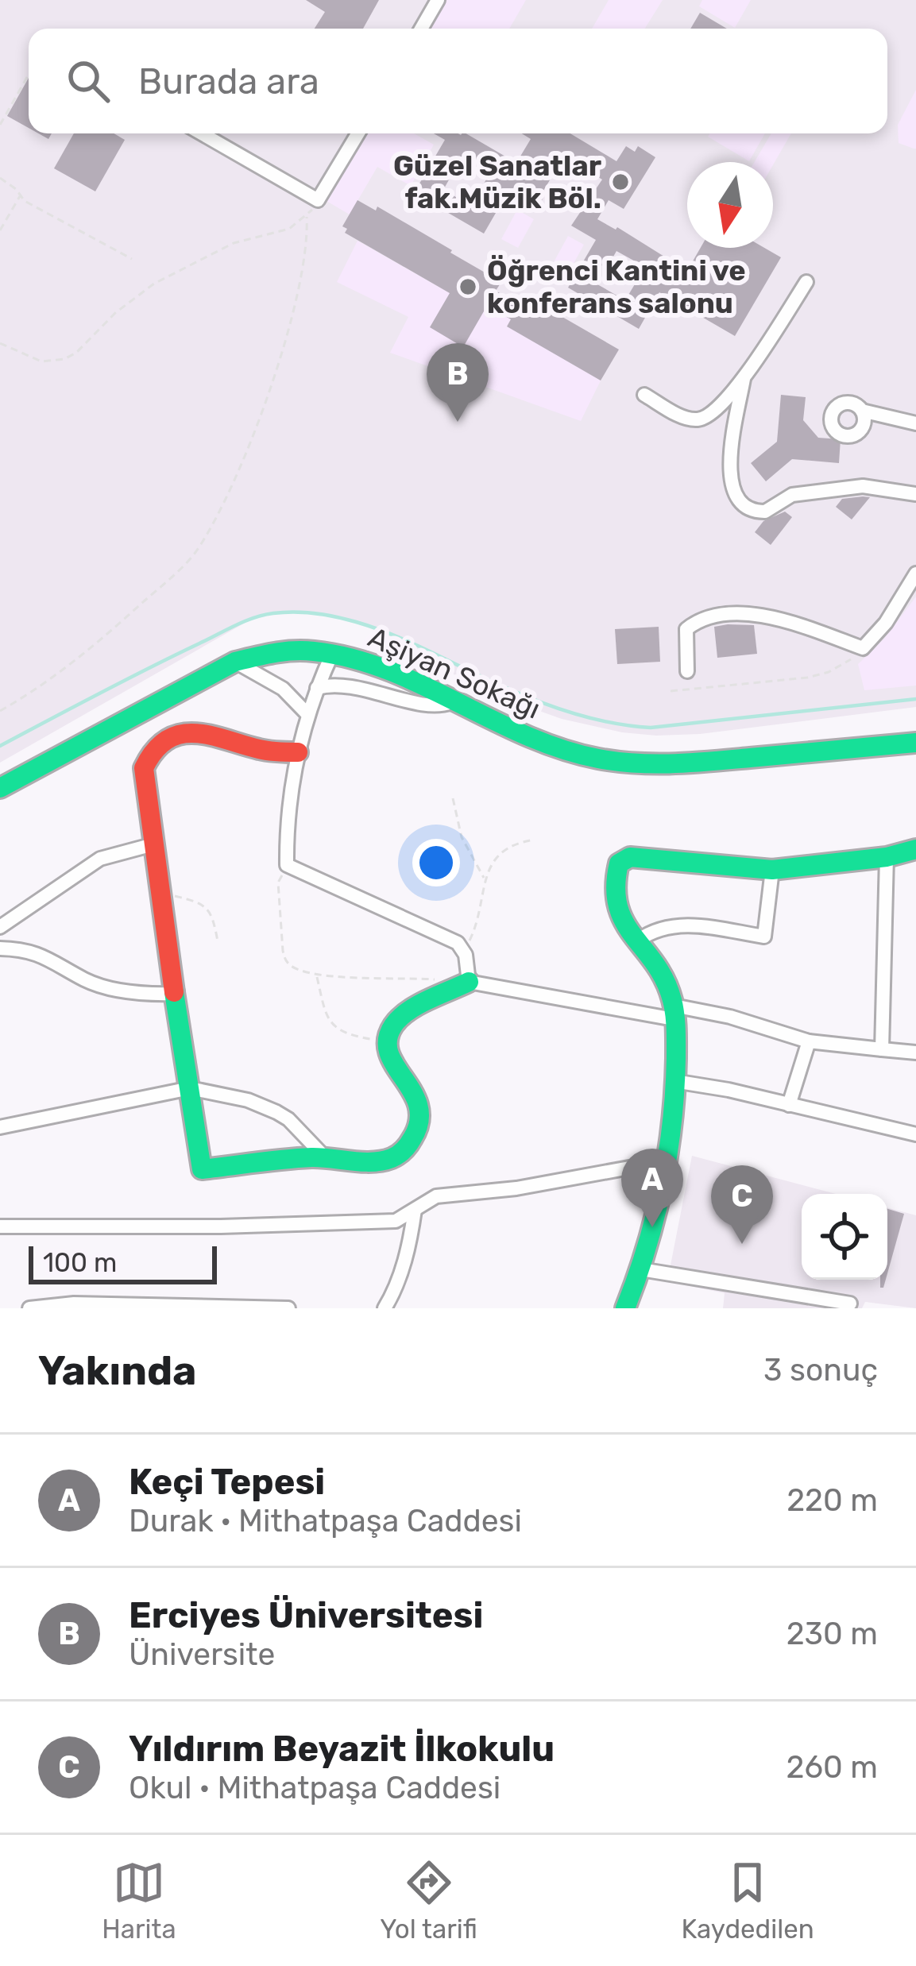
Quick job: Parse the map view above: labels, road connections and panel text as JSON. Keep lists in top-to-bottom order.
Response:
{
  "streets": {
    "street": ["Aşiyan Sokağı"]
  },
  "places": ["Güzel Sanatlar fak.Müzik Böl.", "Öğrenci Kantini ve konferans salonu"],
  "scale_bar": "100 m",
  "north": "bottom",
  "page": {
    "search": "Burada ara",
    "pins": ["B", "A", "C"],
    "scale": "100 m",
    "heading": ["Yakında", "3 sonuç"],
    "list": [
      {
        "mark": "A",
        "name": "Keçi Tepesi",
        "note": "Durak · Mithatpaşa Caddesi",
        "value": "220 m"
      },
      {
        "mark": "B",
        "name": "Erciyes Üniversitesi",
        "note": "Üniversite",
        "value": "230 m"
      },
      {
        "mark": "C",
        "name": "Yıldırım Beyazit İlkokulu",
        "note": "Okul · Mithatpaşa Caddesi",
        "value": "260 m"
      }
    ],
    "nav": ["Harita", "Yol tarifi", "Kaydedilen"]
  }
}
